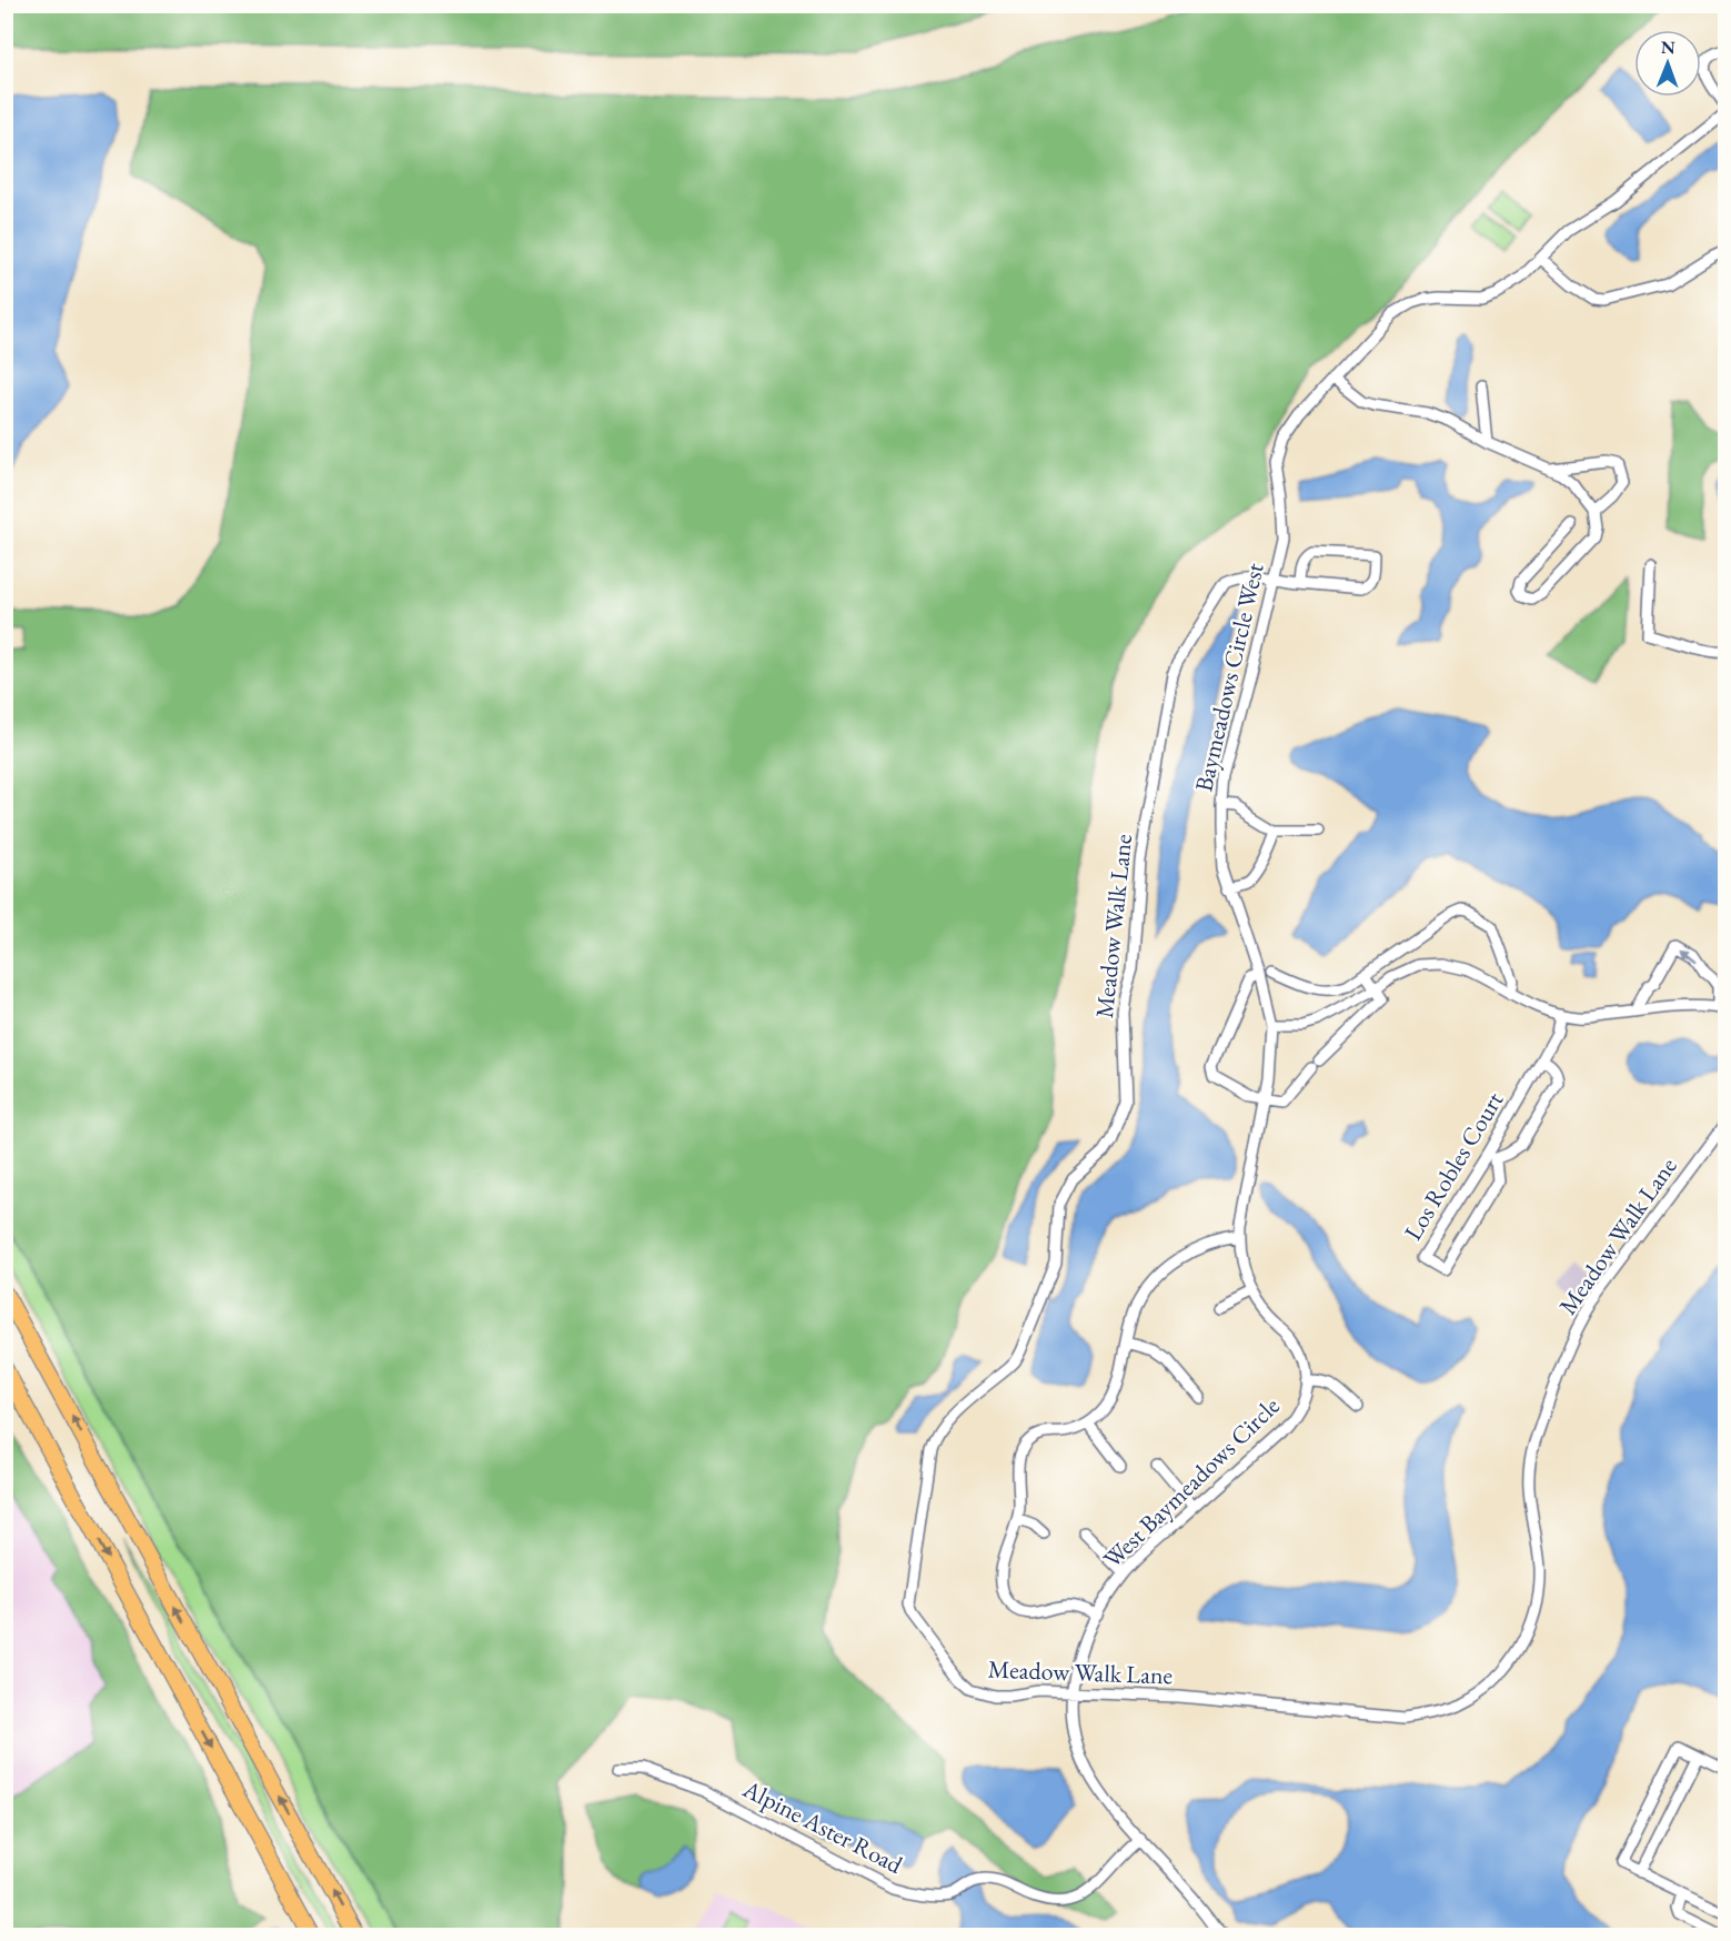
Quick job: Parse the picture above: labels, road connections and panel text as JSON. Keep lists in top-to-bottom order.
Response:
{
  "streets": {
    "street": [
      "Baymeadows Circle West",
      "Meadow Walk Lane",
      "Los Robles Court",
      "West Baymeadows Circle",
      "Alpine Aster Road"
    ]
  },
  "crossings": [
    ["Baymeadows Circle West", "Meadow Walk Lane"],
    ["Baymeadows Circle West", "West Baymeadows Circle"]
  ],
  "north": "top"
}
